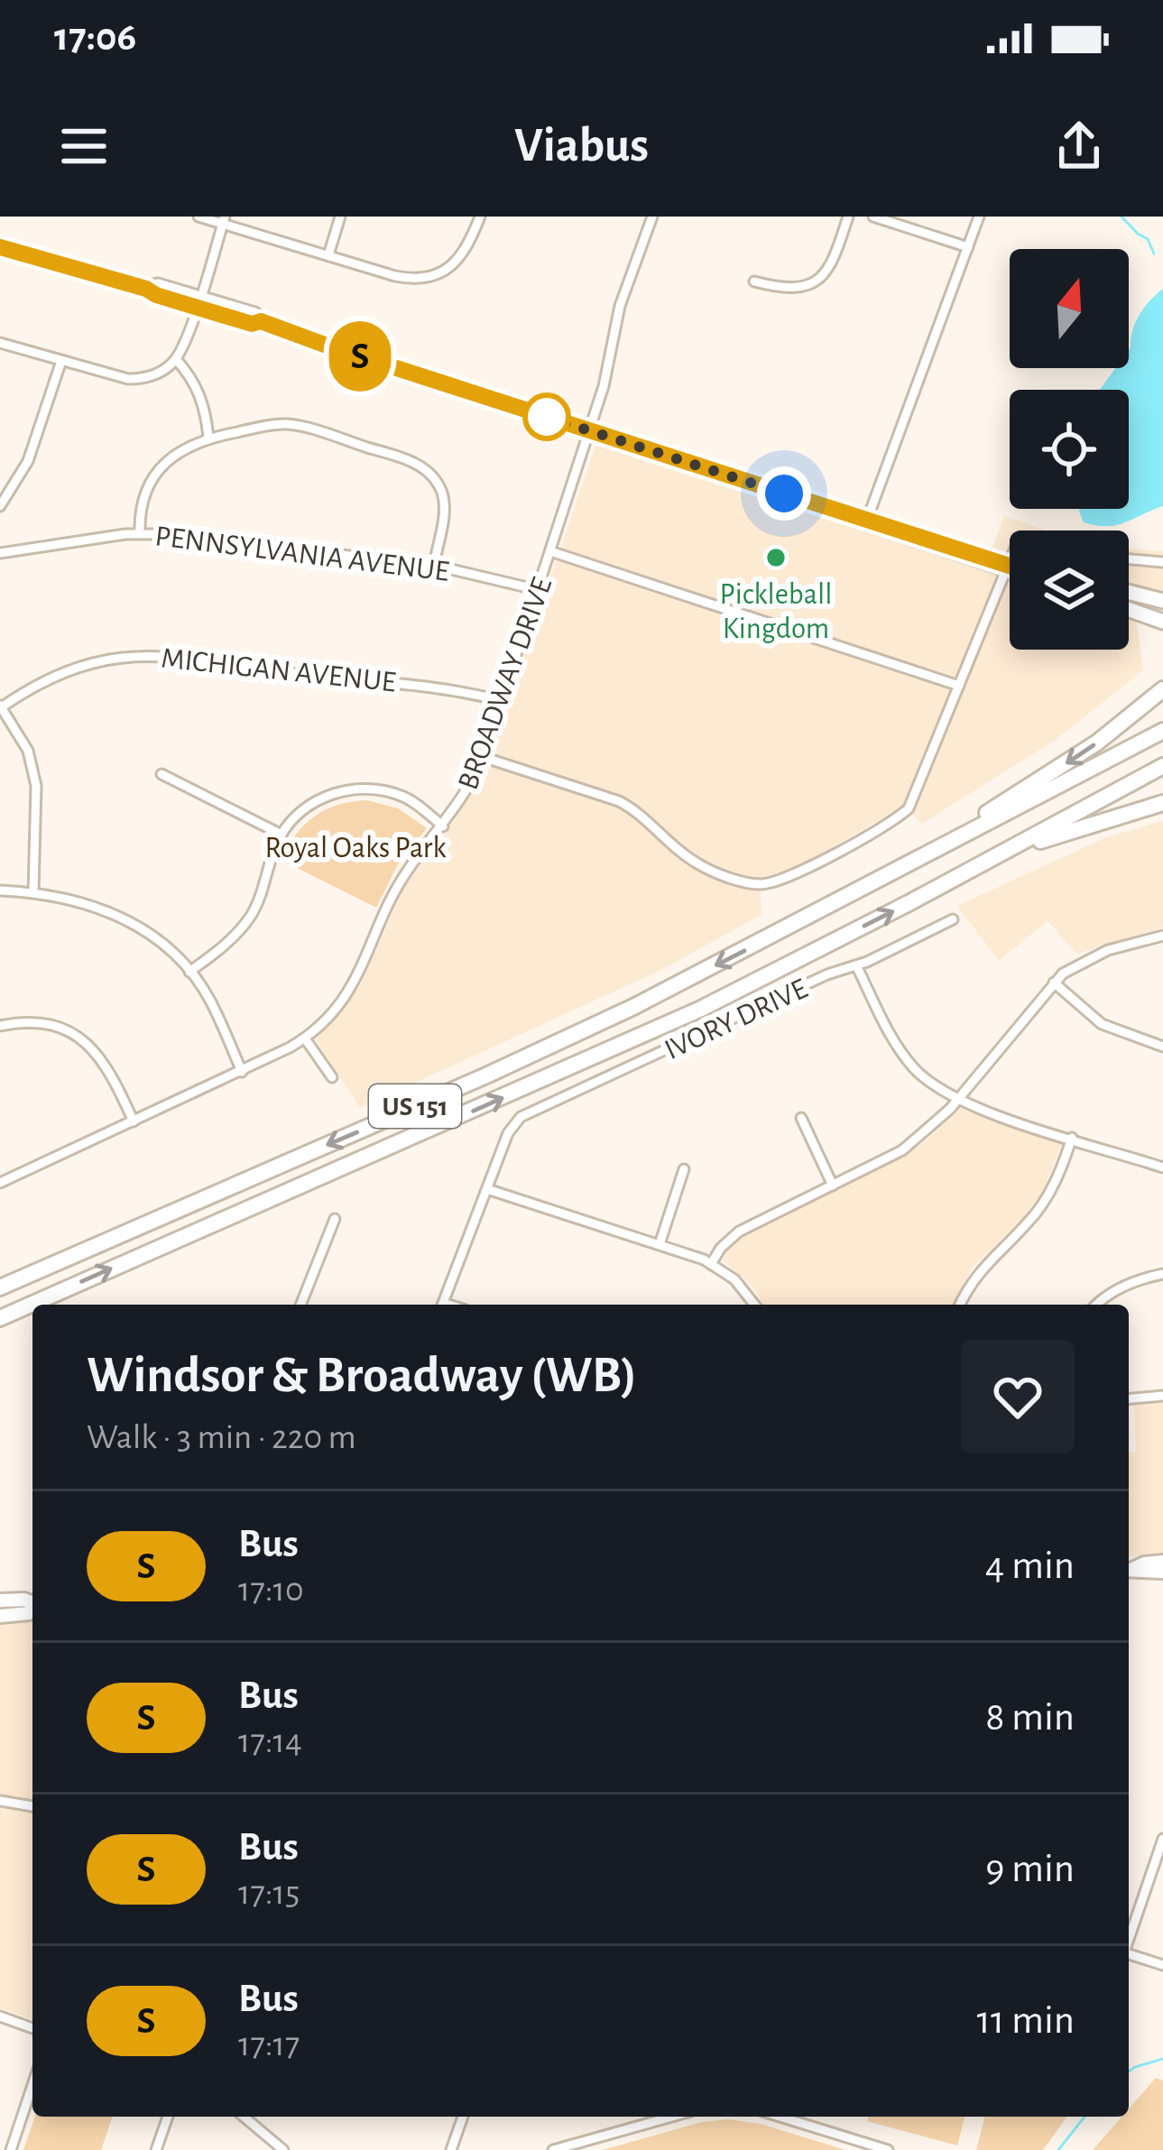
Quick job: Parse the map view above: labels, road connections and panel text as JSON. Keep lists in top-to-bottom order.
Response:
{
  "streets": {
    "highway": ["US 151"],
    "street": [
      "PENNSYLVANIA AVENUE",
      "MICHIGAN AVENUE",
      "BROADWAY DRIVE",
      "IVORY DRIVE"
    ]
  },
  "crossings": [
    ["PENNSYLVANIA AVENUE", "BROADWAY DRIVE"],
    ["MICHIGAN AVENUE", "BROADWAY DRIVE"]
  ],
  "parks": ["Royal Oaks Park"],
  "places": ["Pickleball Kingdom"],
  "lines": ["bus line S"],
  "north": "top",
  "page": {
    "status": "17:06",
    "header": "Viabus",
    "on_map": "S",
    "heading": ["Windsor & Broadway (WB)", "Walk · 3 min · 220 m"],
    "list": [
      {
        "mark": "S",
        "name": "Bus",
        "note": "17:10",
        "value": "4 min"
      },
      {
        "mark": "S",
        "name": "Bus",
        "note": "17:14",
        "value": "8 min"
      },
      {
        "mark": "S",
        "name": "Bus",
        "note": "17:15",
        "value": "9 min"
      },
      {
        "mark": "S",
        "name": "Bus",
        "note": "17:17",
        "value": "11 min"
      }
    ]
  }
}
